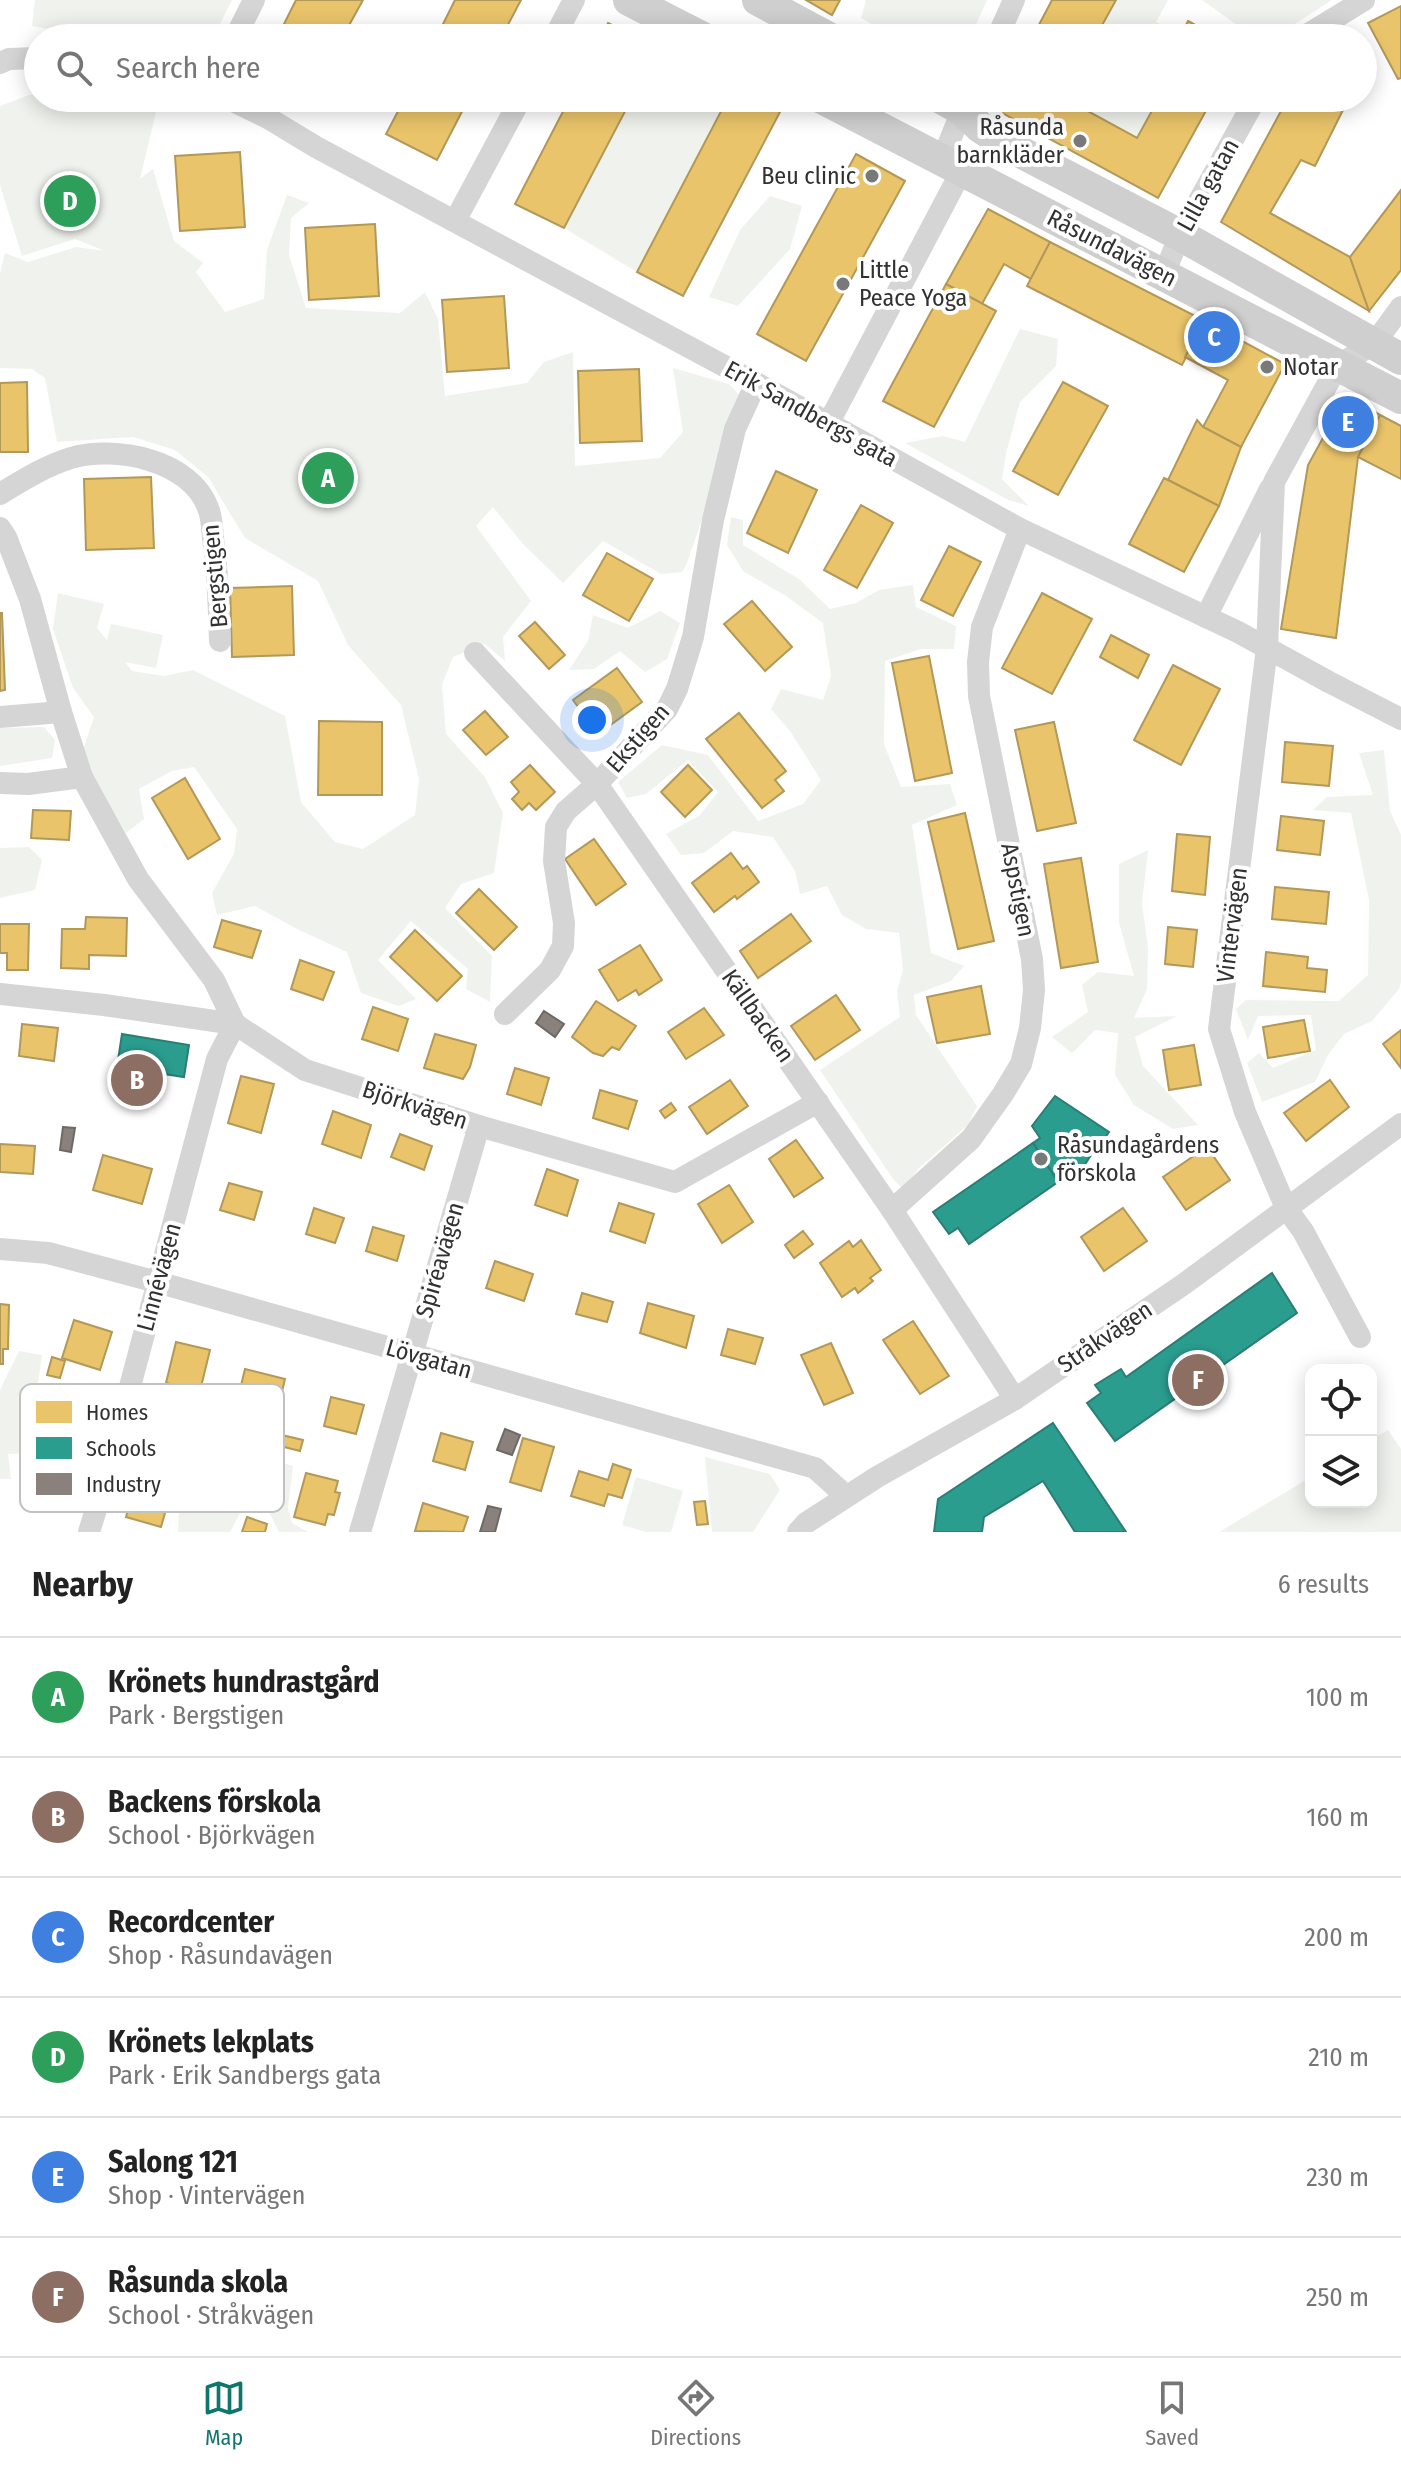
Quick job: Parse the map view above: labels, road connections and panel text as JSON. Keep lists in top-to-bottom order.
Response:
{
  "streets": {
    "street": [
      "Lilla gatan",
      "Råsundavägen",
      "Erik Sandbergs gata",
      "Bergstigen",
      "Ekstigen",
      "Aspstigen",
      "Vintervägen",
      "Källbacken",
      "Björkvägen",
      "Spiréavägen",
      "Linnévägen",
      "Stråkvägen",
      "Lövgatan"
    ]
  },
  "crossings": [
    ["Lilla gatan", "Råsundavägen"],
    ["Råsundavägen", "Vintervägen"],
    ["Erik Sandbergs gata", "Ekstigen"],
    ["Erik Sandbergs gata", "Aspstigen"],
    ["Erik Sandbergs gata", "Vintervägen"],
    ["Ekstigen", "Källbacken"],
    ["Aspstigen", "Källbacken"],
    ["Vintervägen", "Stråkvägen"],
    ["Källbacken", "Björkvägen"],
    ["Källbacken", "Stråkvägen"],
    ["Björkvägen", "Spiréavägen"],
    ["Björkvägen", "Linnévägen"],
    ["Spiréavägen", "Lövgatan"],
    ["Linnévägen", "Lövgatan"],
    ["Stråkvägen", "Lövgatan"]
  ],
  "places": [
    "Råsunda barnkläder",
    "Beu clinic",
    "Little Peace Yoga",
    "Notar",
    "Råsundagårdens förskola"
  ],
  "legend": ["Homes", "Schools", "Industry"],
  "page": {
    "search": "Search here",
    "pins": [
      "D",
      "C",
      "E",
      "A",
      "B",
      "F"
    ],
    "heading": ["Nearby", "6 results"],
    "list": [
      {
        "mark": "A",
        "name": "Krönets hundrastgård",
        "note": "Park · Bergstigen",
        "value": "100 m"
      },
      {
        "mark": "B",
        "name": "Backens förskola",
        "note": "School · Björkvägen",
        "value": "160 m"
      },
      {
        "mark": "C",
        "name": "Recordcenter",
        "note": "Shop · Råsundavägen",
        "value": "200 m"
      },
      {
        "mark": "D",
        "name": "Krönets lekplats",
        "note": "Park · Erik Sandbergs gata",
        "value": "210 m"
      },
      {
        "mark": "E",
        "name": "Salong 121",
        "note": "Shop · Vintervägen",
        "value": "230 m"
      },
      {
        "mark": "F",
        "name": "Råsunda skola",
        "note": "School · Stråkvägen",
        "value": "250 m"
      }
    ],
    "nav": ["Map", "Directions", "Saved"]
  }
}
